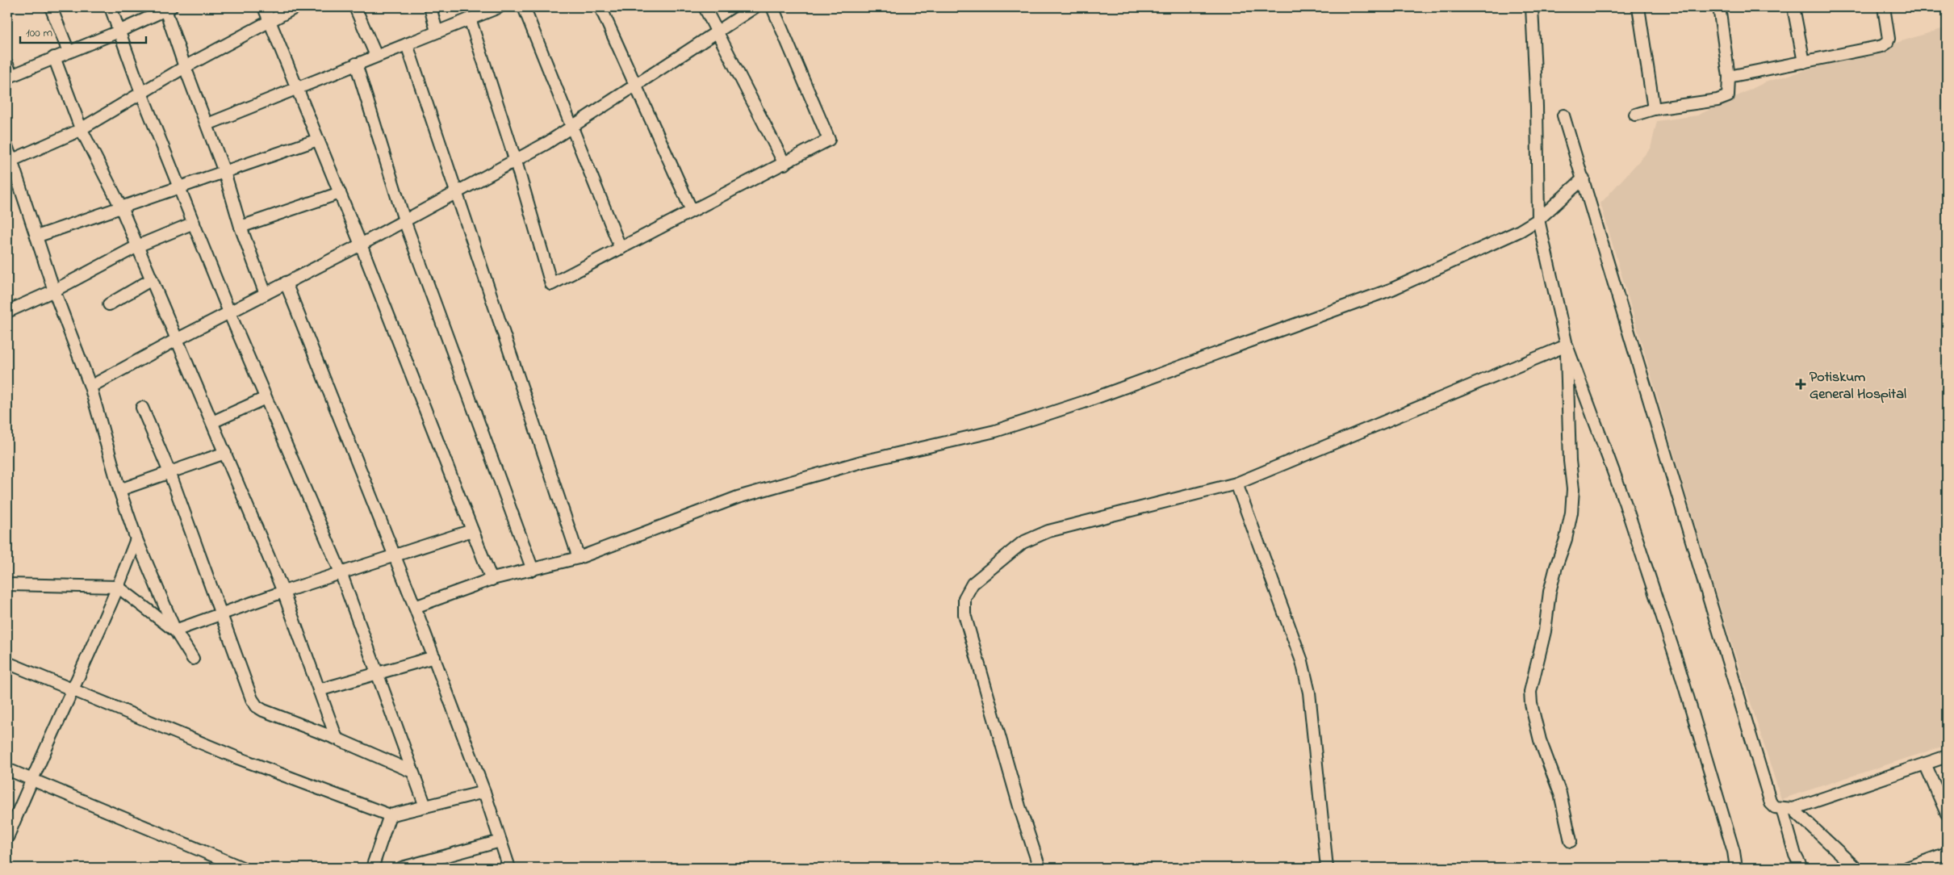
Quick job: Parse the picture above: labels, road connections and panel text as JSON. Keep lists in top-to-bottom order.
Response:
{
  "places": {
    "health": ["Potiskum General Hospital"]
  },
  "scale_bar": "100 m"
}
